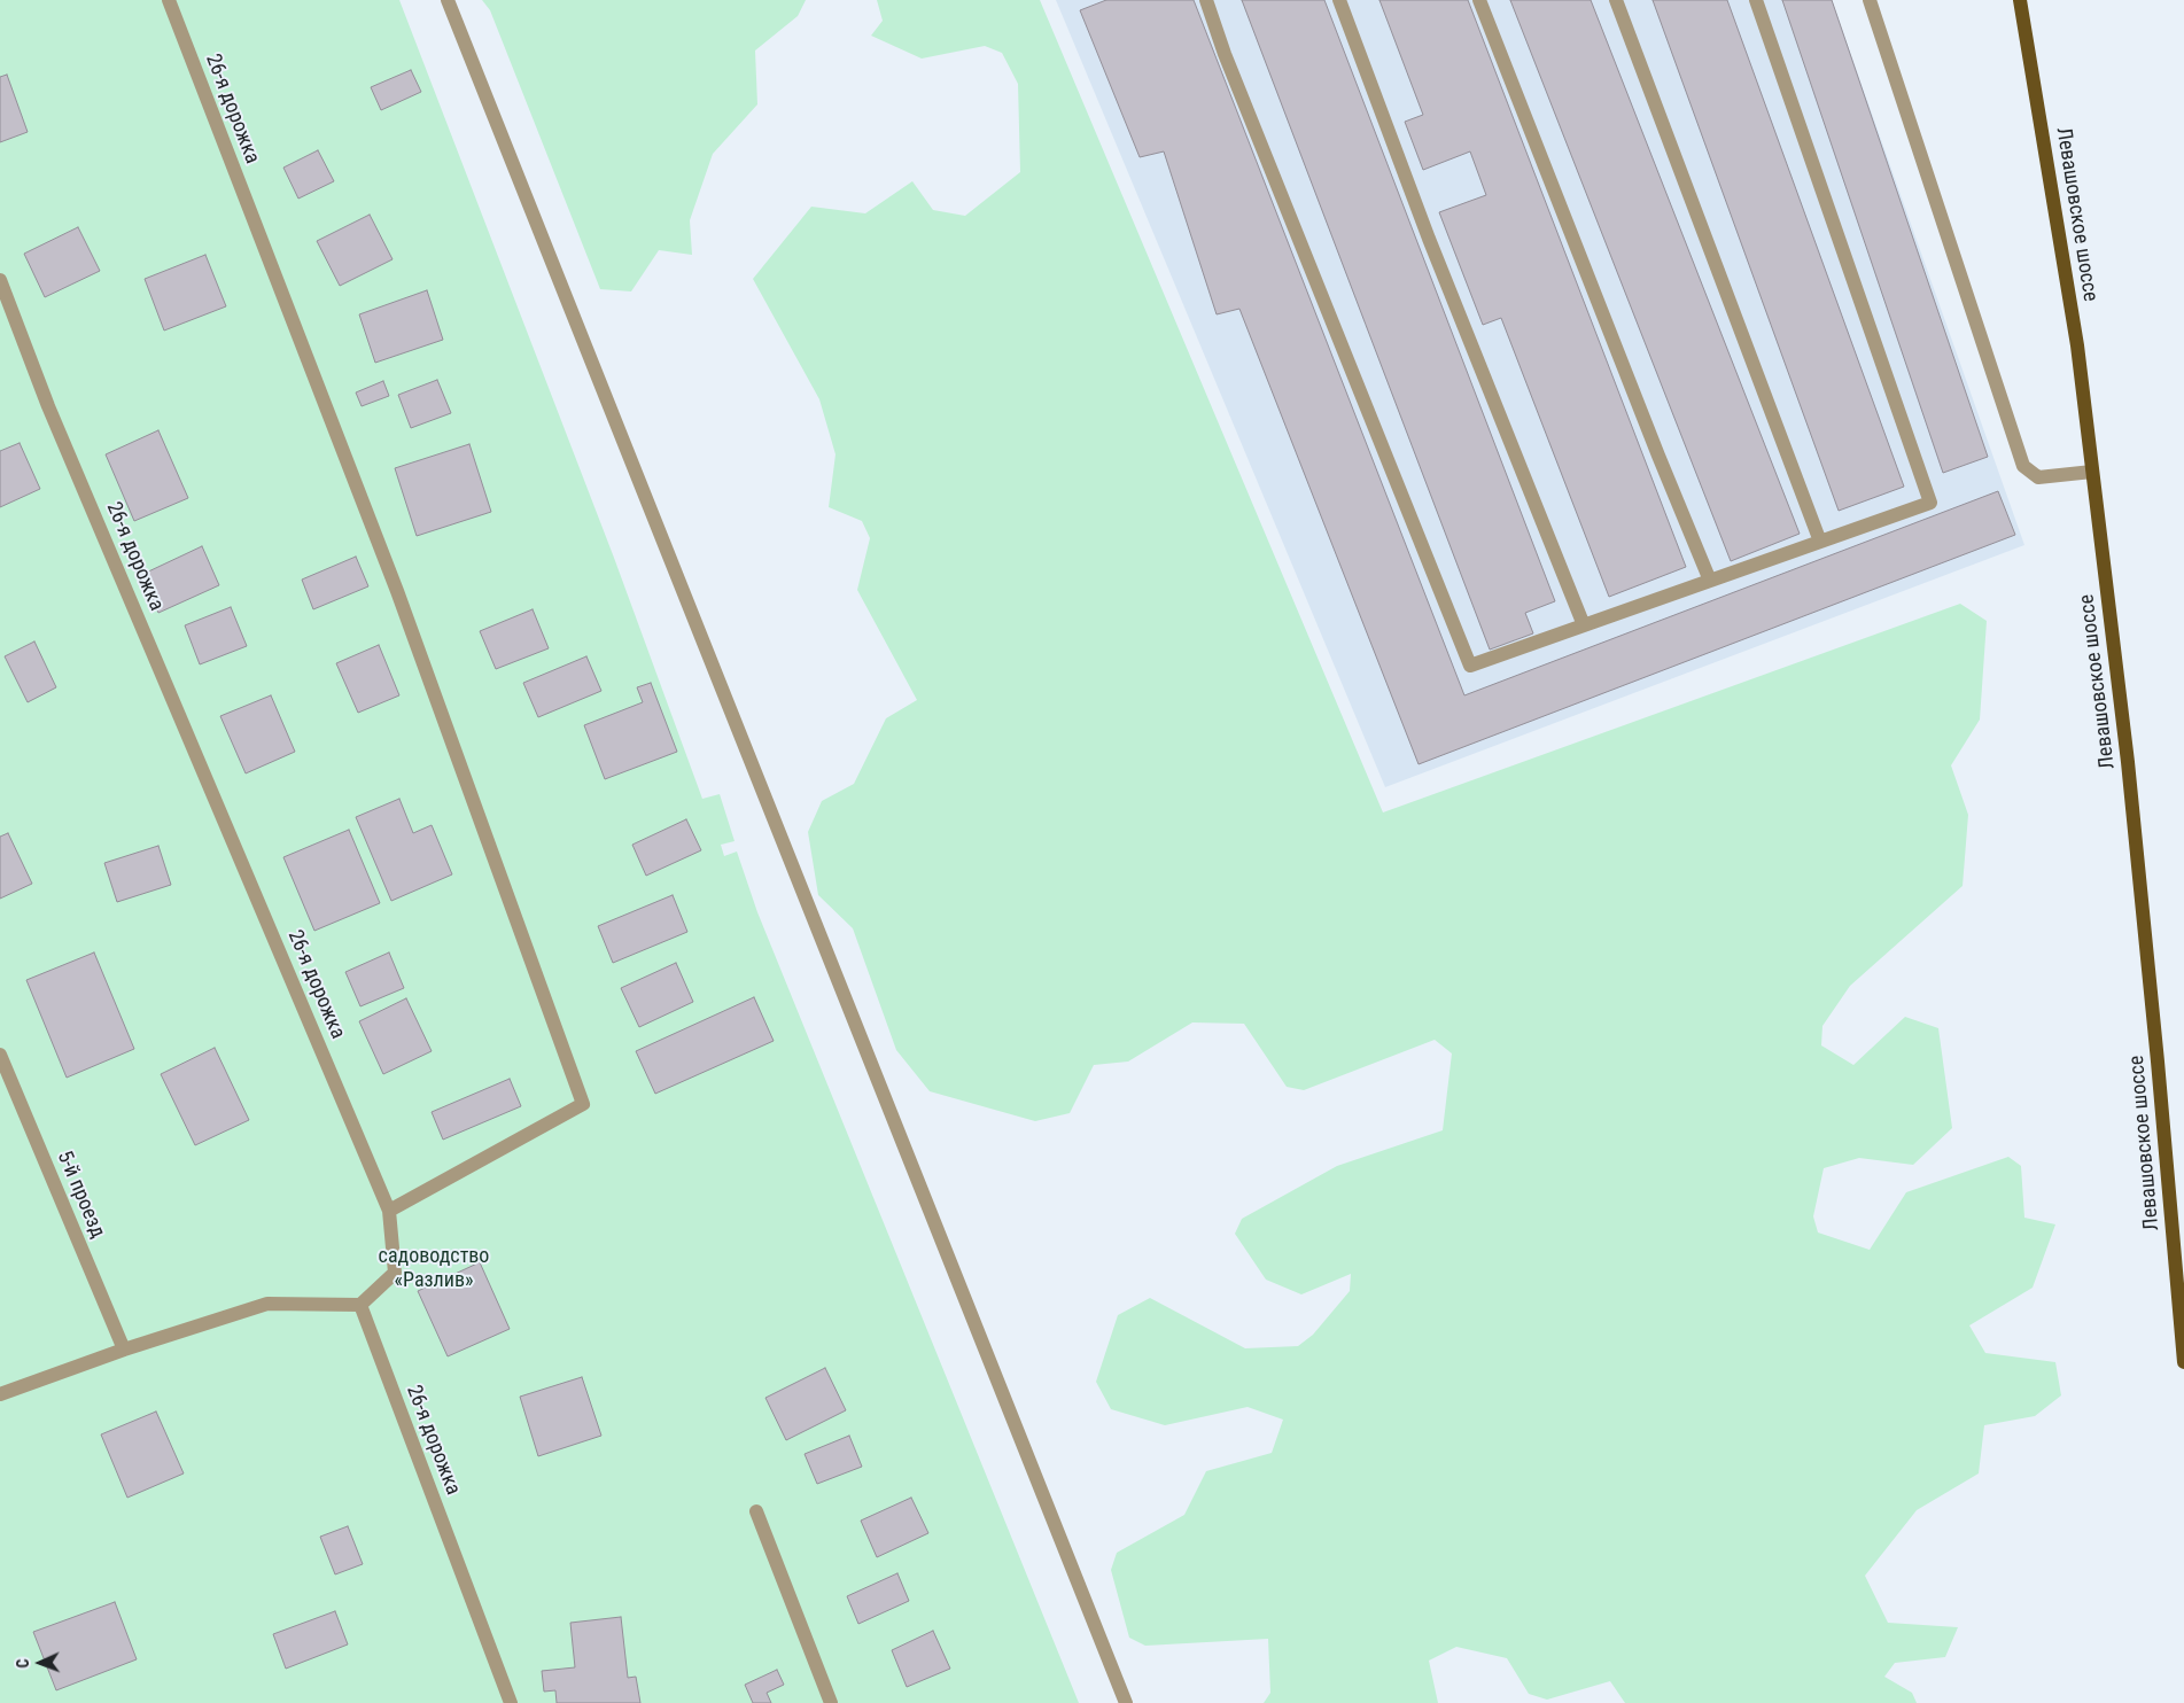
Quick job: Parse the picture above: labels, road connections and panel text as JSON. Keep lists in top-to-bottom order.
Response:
{
  "streets": {
    "main road": ["Левашовское шоссе"],
    "street": ["26-я дорожка", "5-й проезд"]
  },
  "parks": ["садоводство «Разлив»"],
  "north": "left"
}
